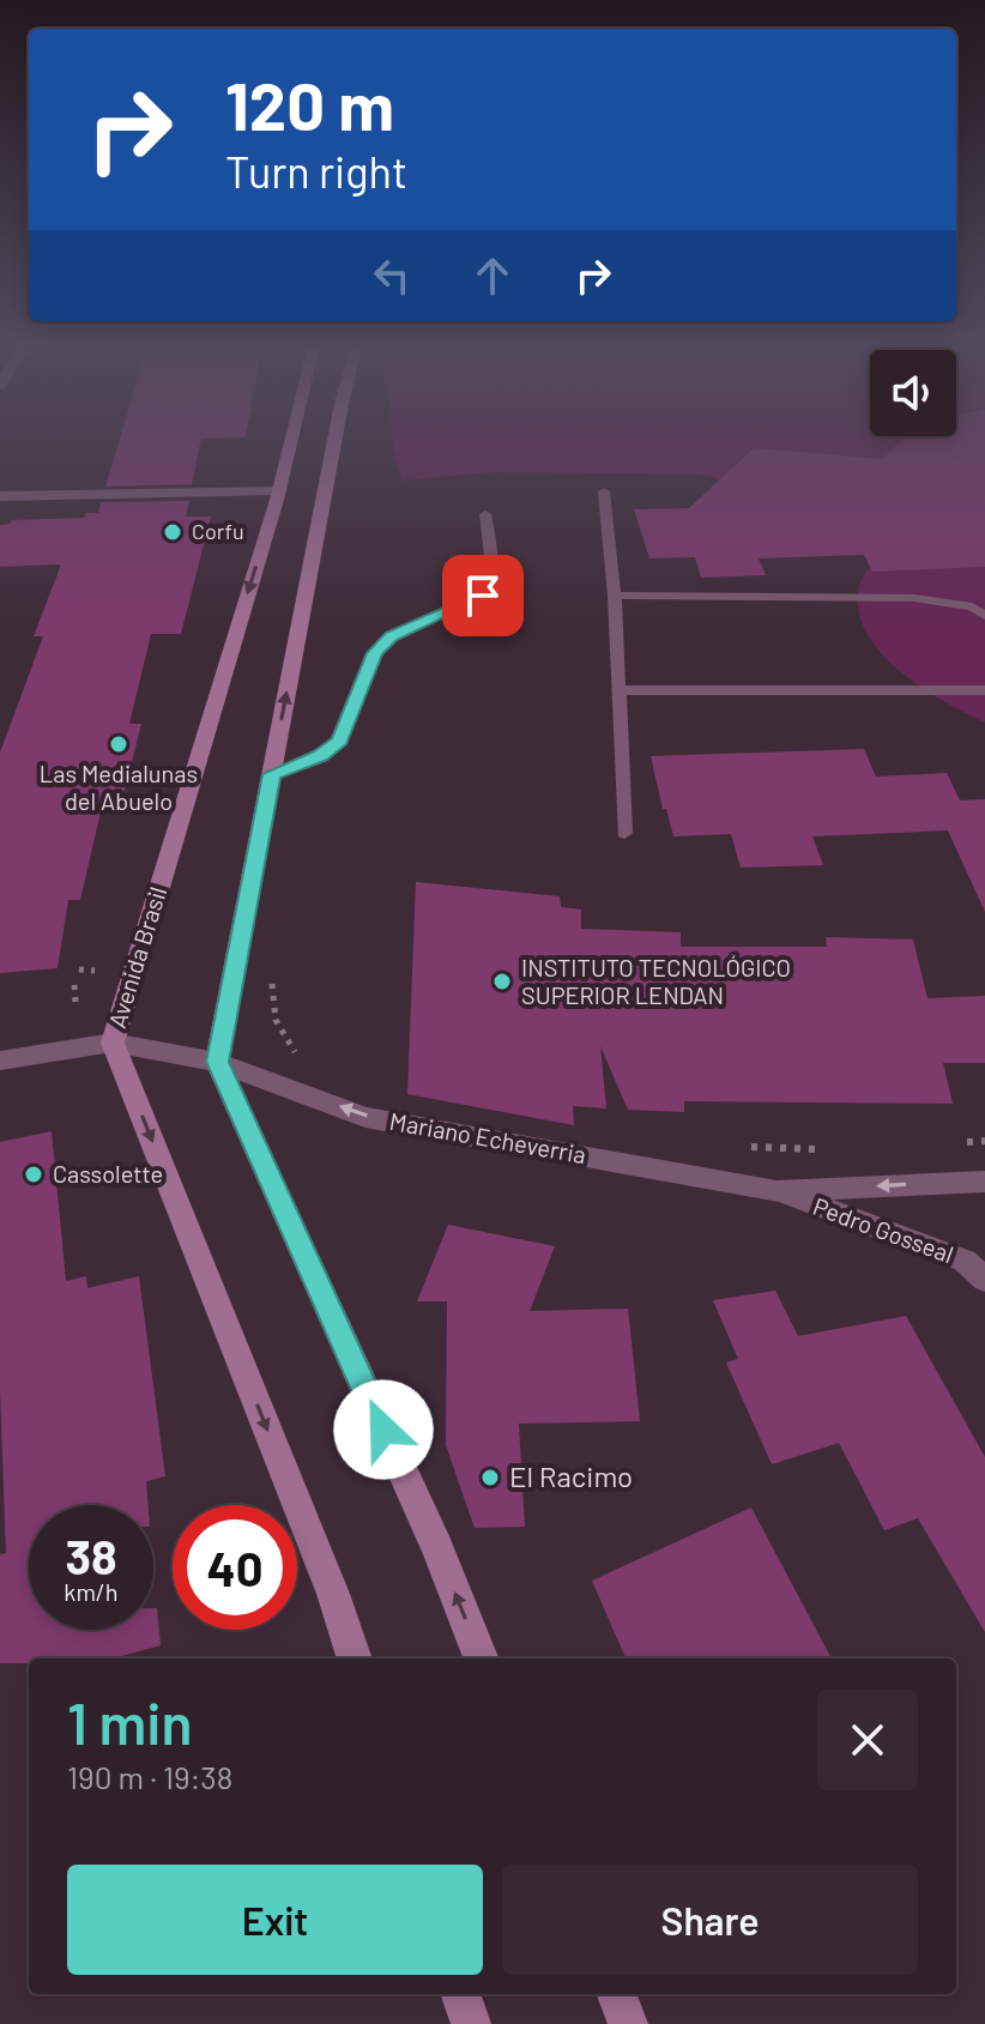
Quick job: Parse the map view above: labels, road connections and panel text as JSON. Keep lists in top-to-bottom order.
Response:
{
  "streets": {
    "street": ["Avenida Brasil", "Mariano Echeverria", "Pedro Gosseal"]
  },
  "crossings": [
    ["Avenida Brasil", "Mariano Echeverria"],
    ["Mariano Echeverria", "Pedro Gosseal"]
  ],
  "one_way": ["Mariano Echeverria"],
  "places": [
    "Corfu",
    "Las Medialunas del Abuelo",
    "INSTITUTO TECNOLÓGICO SUPERIOR LENDAN",
    "Cassolette",
    "El Racimo"
  ],
  "page": {
    "turn": ["120 m", "Turn right"],
    "speed": "38 km/h",
    "limit": "40",
    "heading": ["1 min", "190 m · 19:38"],
    "buttons": ["Exit", "Share"]
  }
}
